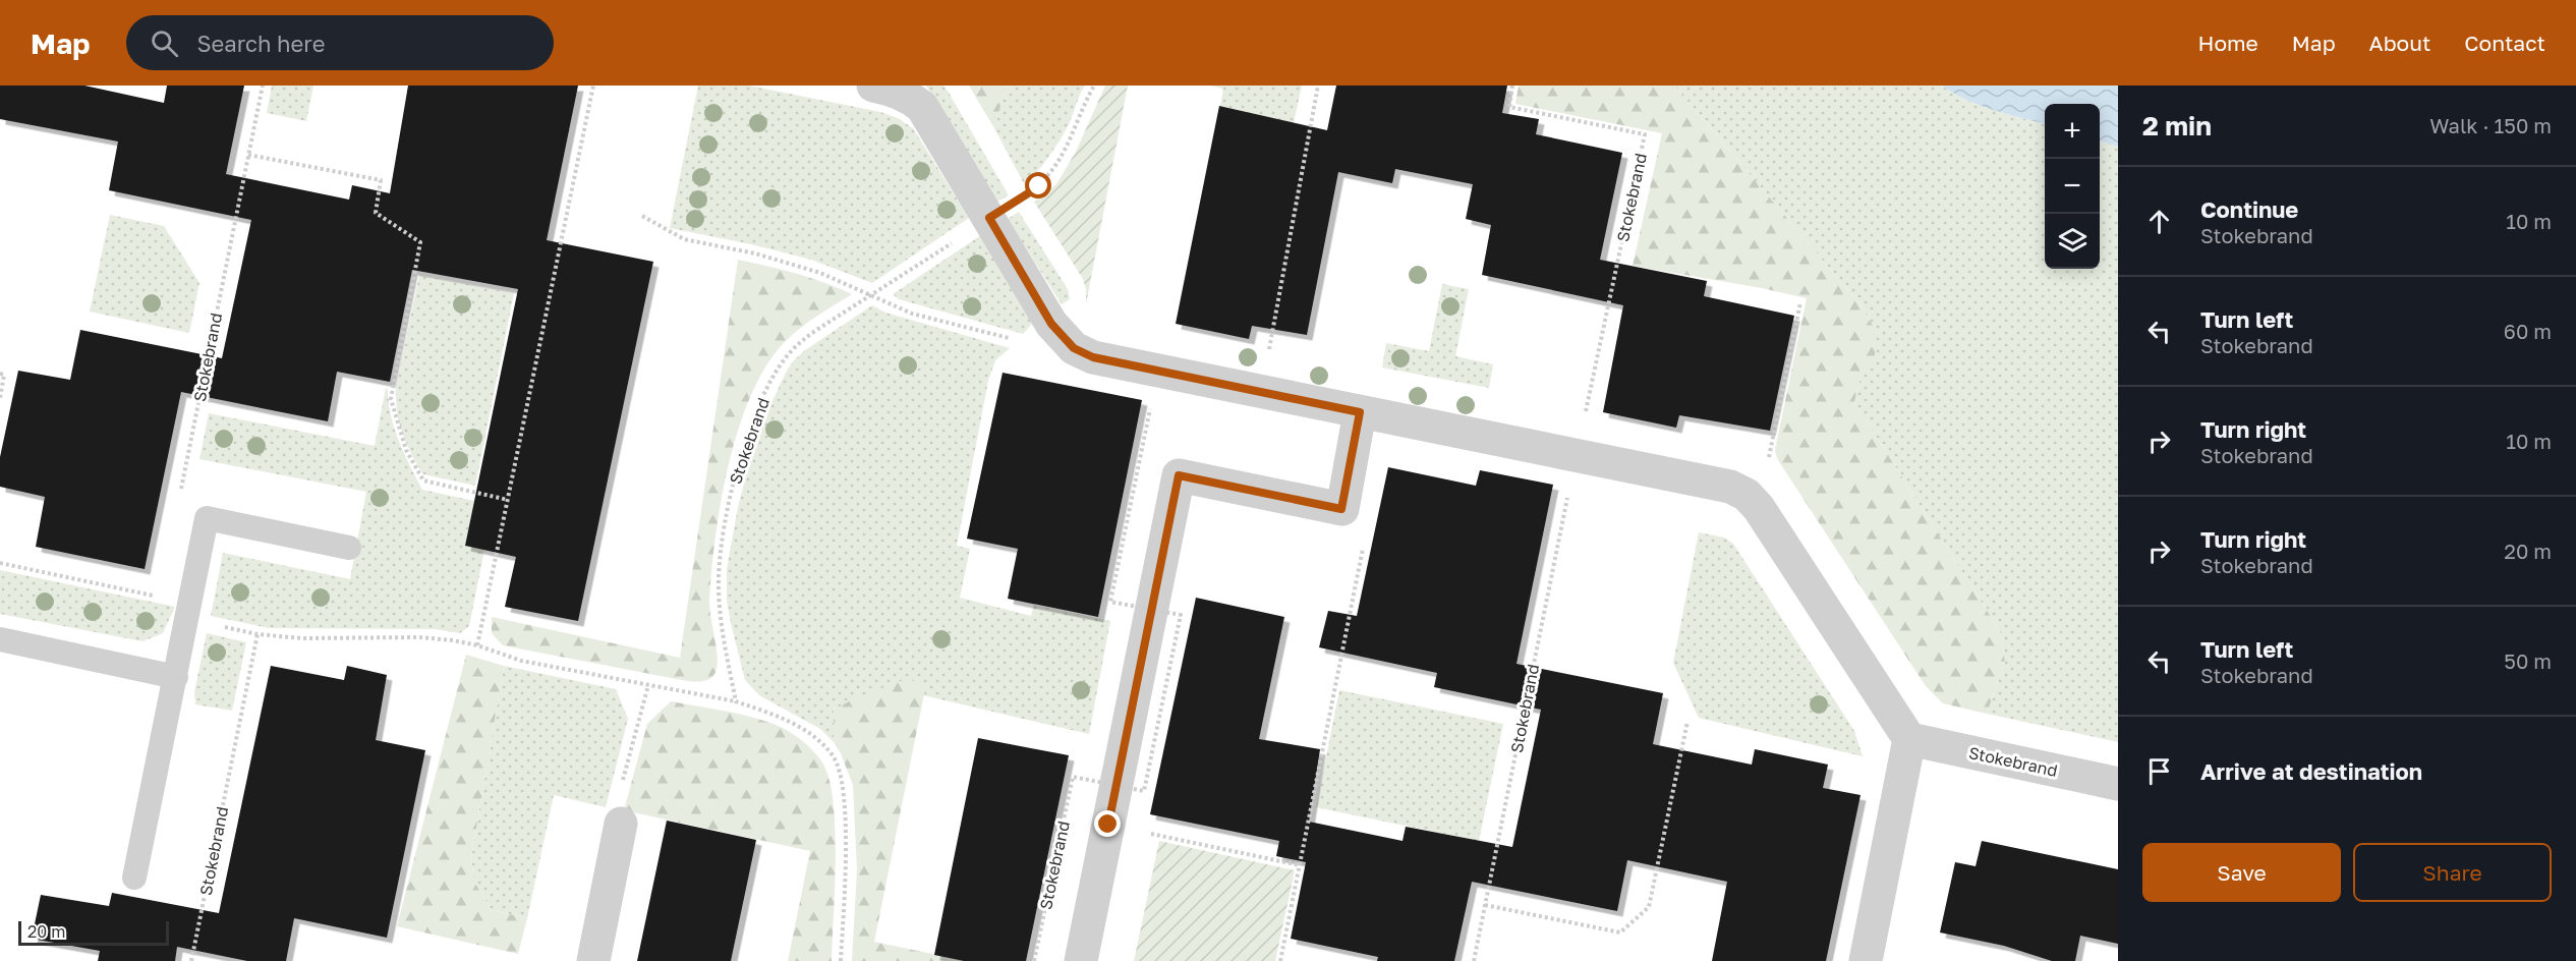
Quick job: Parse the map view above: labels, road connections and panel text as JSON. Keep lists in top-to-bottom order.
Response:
{
  "streets": {
    "street": ["Stokebrand"]
  },
  "scale_bar": "20 m",
  "page": {
    "header": "Map",
    "search": "Search here",
    "nav": [
      "Home",
      "Map",
      "About",
      "Contact"
    ],
    "heading": ["2 min", "Walk · 150 m"],
    "map_buttons": ["+", "−"],
    "list": [
      ["Continue", "Stokebrand", "10 m"],
      ["Turn left", "Stokebrand", "60 m"],
      ["Turn right", "Stokebrand", "10 m"],
      ["Turn right", "Stokebrand", "20 m"],
      ["Turn left", "Stokebrand", "50 m"],
      "Arrive at destination"
    ],
    "buttons": ["Save", "Share"],
    "scale": "20 m"
  }
}
